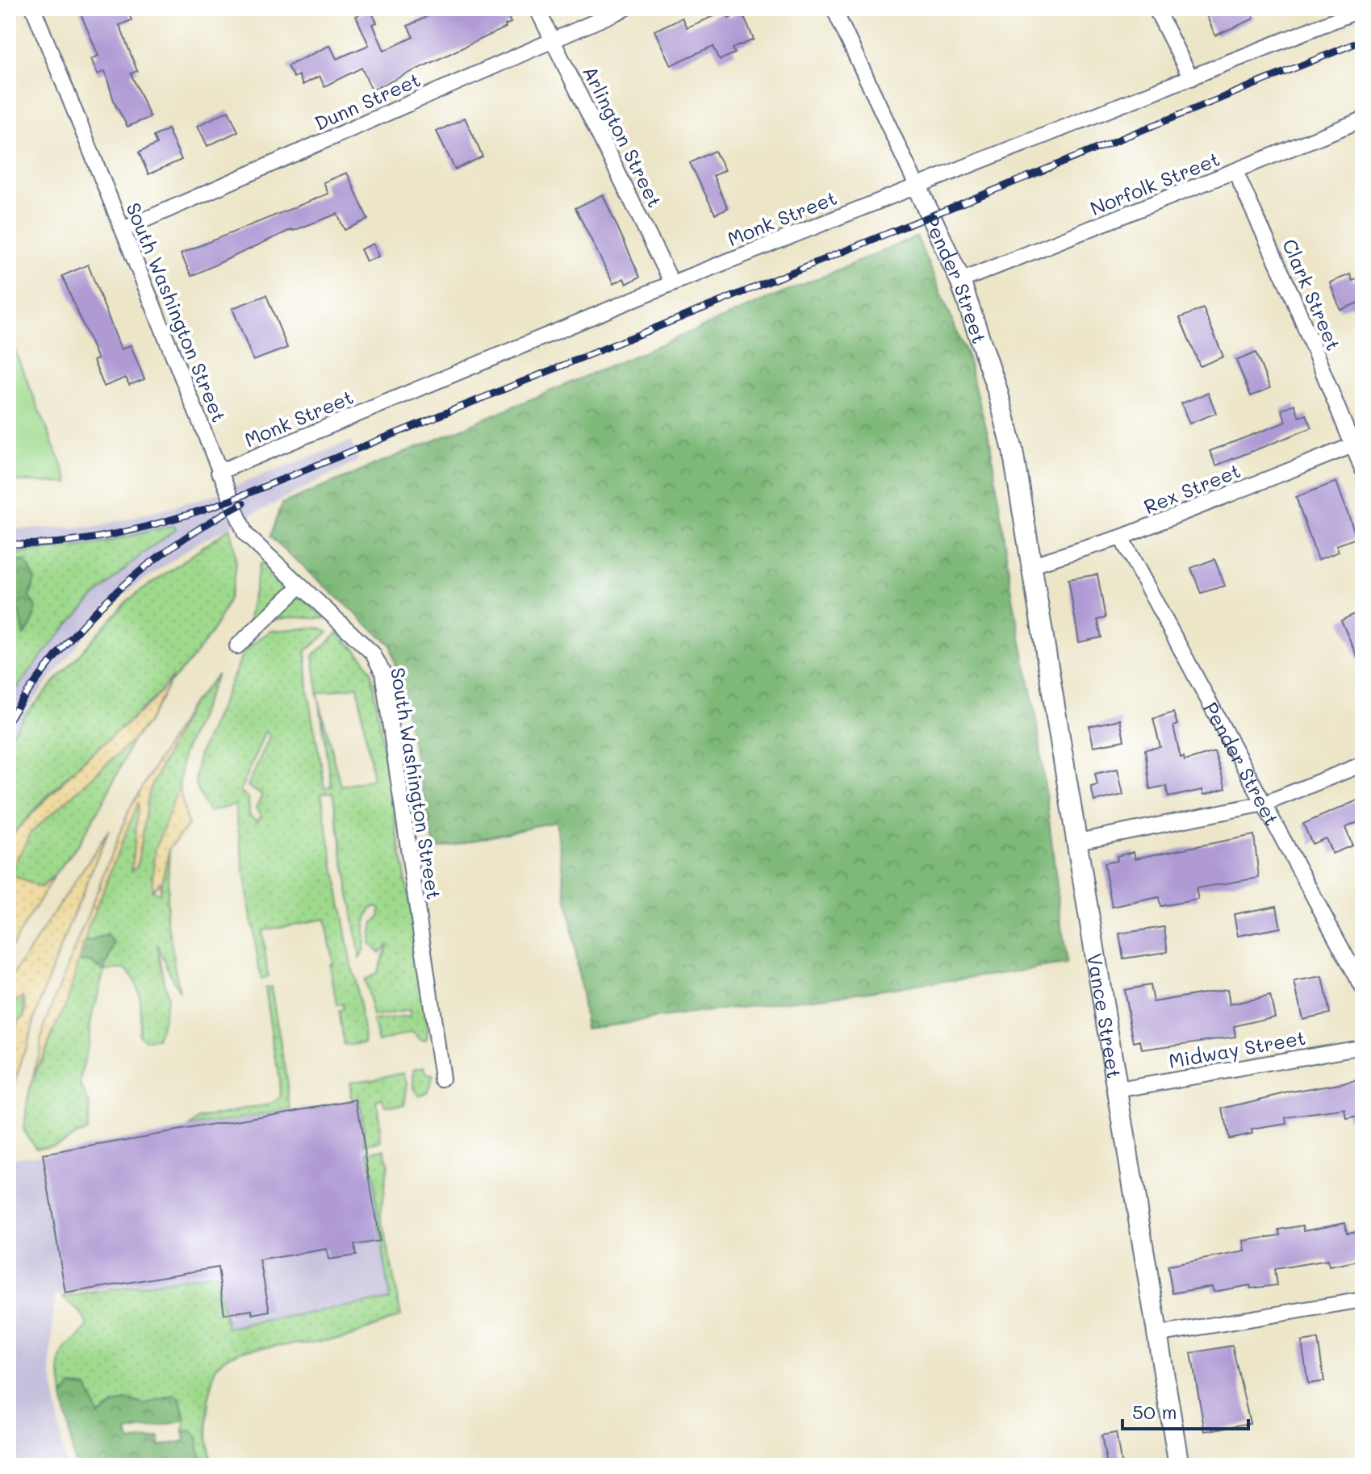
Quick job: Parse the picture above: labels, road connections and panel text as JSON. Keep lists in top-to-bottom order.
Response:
{
  "streets": {
    "street": [
      "Dunn Street",
      "Arlington Street",
      "Norfolk Street",
      "Monk Street",
      "Pender Street",
      "Clark Street",
      "South Washington Street",
      "Rex Street",
      "Vance Street",
      "Midway Street"
    ]
  },
  "crossings": [
    ["Dunn Street", "Arlington Street"],
    ["Dunn Street", "South Washington Street"],
    ["Arlington Street", "Monk Street"],
    ["Norfolk Street", "Pender Street"],
    ["Norfolk Street", "Clark Street"],
    ["Monk Street", "Pender Street"],
    ["Monk Street", "South Washington Street"],
    ["Pender Street", "Rex Street"],
    ["Pender Street", "Vance Street"],
    ["Clark Street", "Rex Street"],
    ["Rex Street", "Vance Street"],
    ["Vance Street", "Midway Street"]
  ],
  "scale_bar": "50 m"
}
